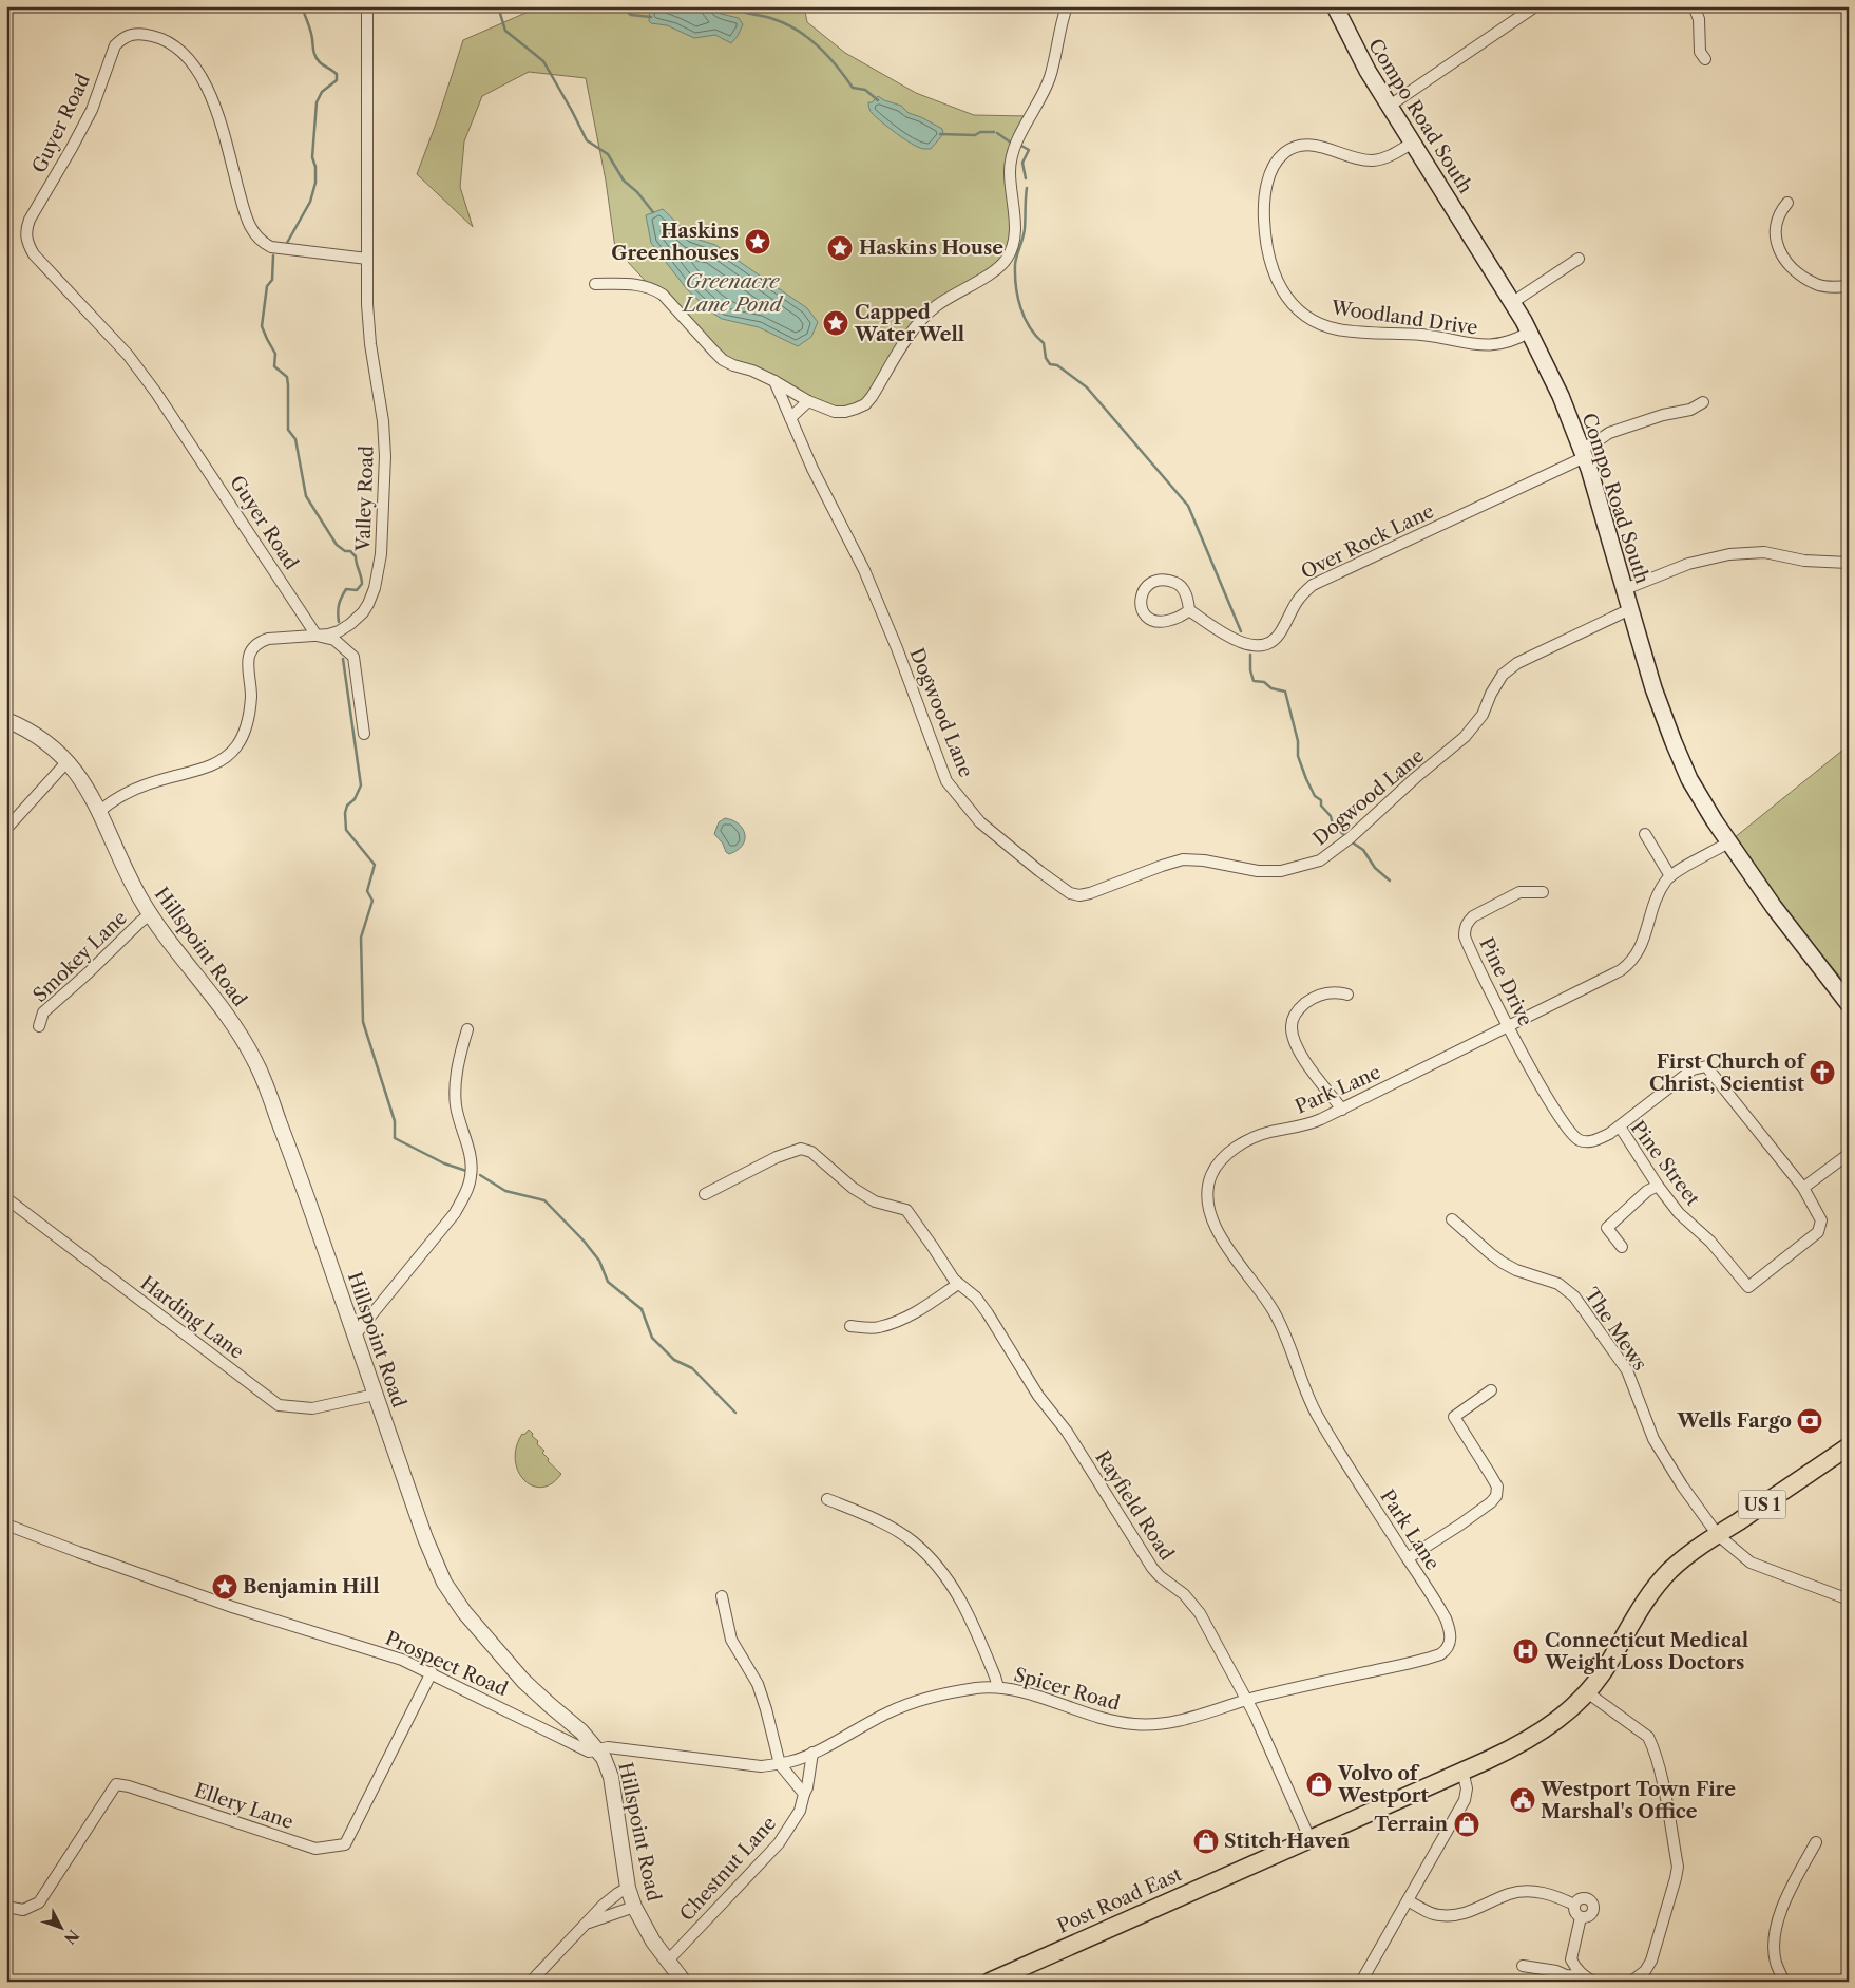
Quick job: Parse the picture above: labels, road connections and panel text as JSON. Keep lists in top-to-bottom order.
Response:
{
  "streets": {
    "main road": ["Compo Road South", "US 1", "Post Road East"],
    "street": [
      "Guyer Road",
      "Woodland Drive",
      "Valley Road",
      "Over Rock Lane",
      "Dogwood Lane",
      "Hillspoint Road",
      "Smokey Lane",
      "Pine Drive",
      "Park Lane",
      "Pine Street",
      "Harding Lane",
      "The Mews",
      "Rayfield Road",
      "Prospect Road",
      "Spicer Road",
      "Ellery Lane",
      "Chestnut Lane"
    ]
  },
  "crossings": [
    ["Compo Road South", "Woodland Drive"],
    ["Compo Road South", "Over Rock Lane"],
    ["Compo Road South", "Dogwood Lane"],
    ["Compo Road South", "Park Lane"],
    ["Guyer Road", "Valley Road"],
    ["Valley Road", "Hillspoint Road"],
    ["Hillspoint Road", "Smokey Lane"],
    ["Hillspoint Road", "Harding Lane"],
    ["Hillspoint Road", "Prospect Road"],
    ["Hillspoint Road", "Spicer Road"],
    ["Hillspoint Road", "Chestnut Lane"],
    ["Pine Drive", "Park Lane"],
    ["Pine Drive", "Pine Street"],
    ["Park Lane", "Spicer Road"],
    ["The Mews", "Post Road East"],
    ["Rayfield Road", "Spicer Road"],
    ["Rayfield Road", "Post Road East"],
    ["Prospect Road", "Spicer Road"],
    ["Prospect Road", "Ellery Lane"],
    ["Spicer Road", "Chestnut Lane"]
  ],
  "water": ["Greenacre Lane Pond"],
  "places": {
    "place": [
      "Haskins Greenhouses",
      "Haskins House",
      "Capped Water Well",
      "Benjamin Hill"
    ],
    "church": ["First Church of Christ, Scientist"],
    "bank": ["Wells Fargo"],
    "hospital": ["Connecticut Medical Weight Loss Doctors"],
    "shop": ["Volvo of Westport", "Terrain", "Stitch Haven"],
    "public building": ["Westport Town Fire Marshal's Office"]
  },
  "north": "bottom right"
}
